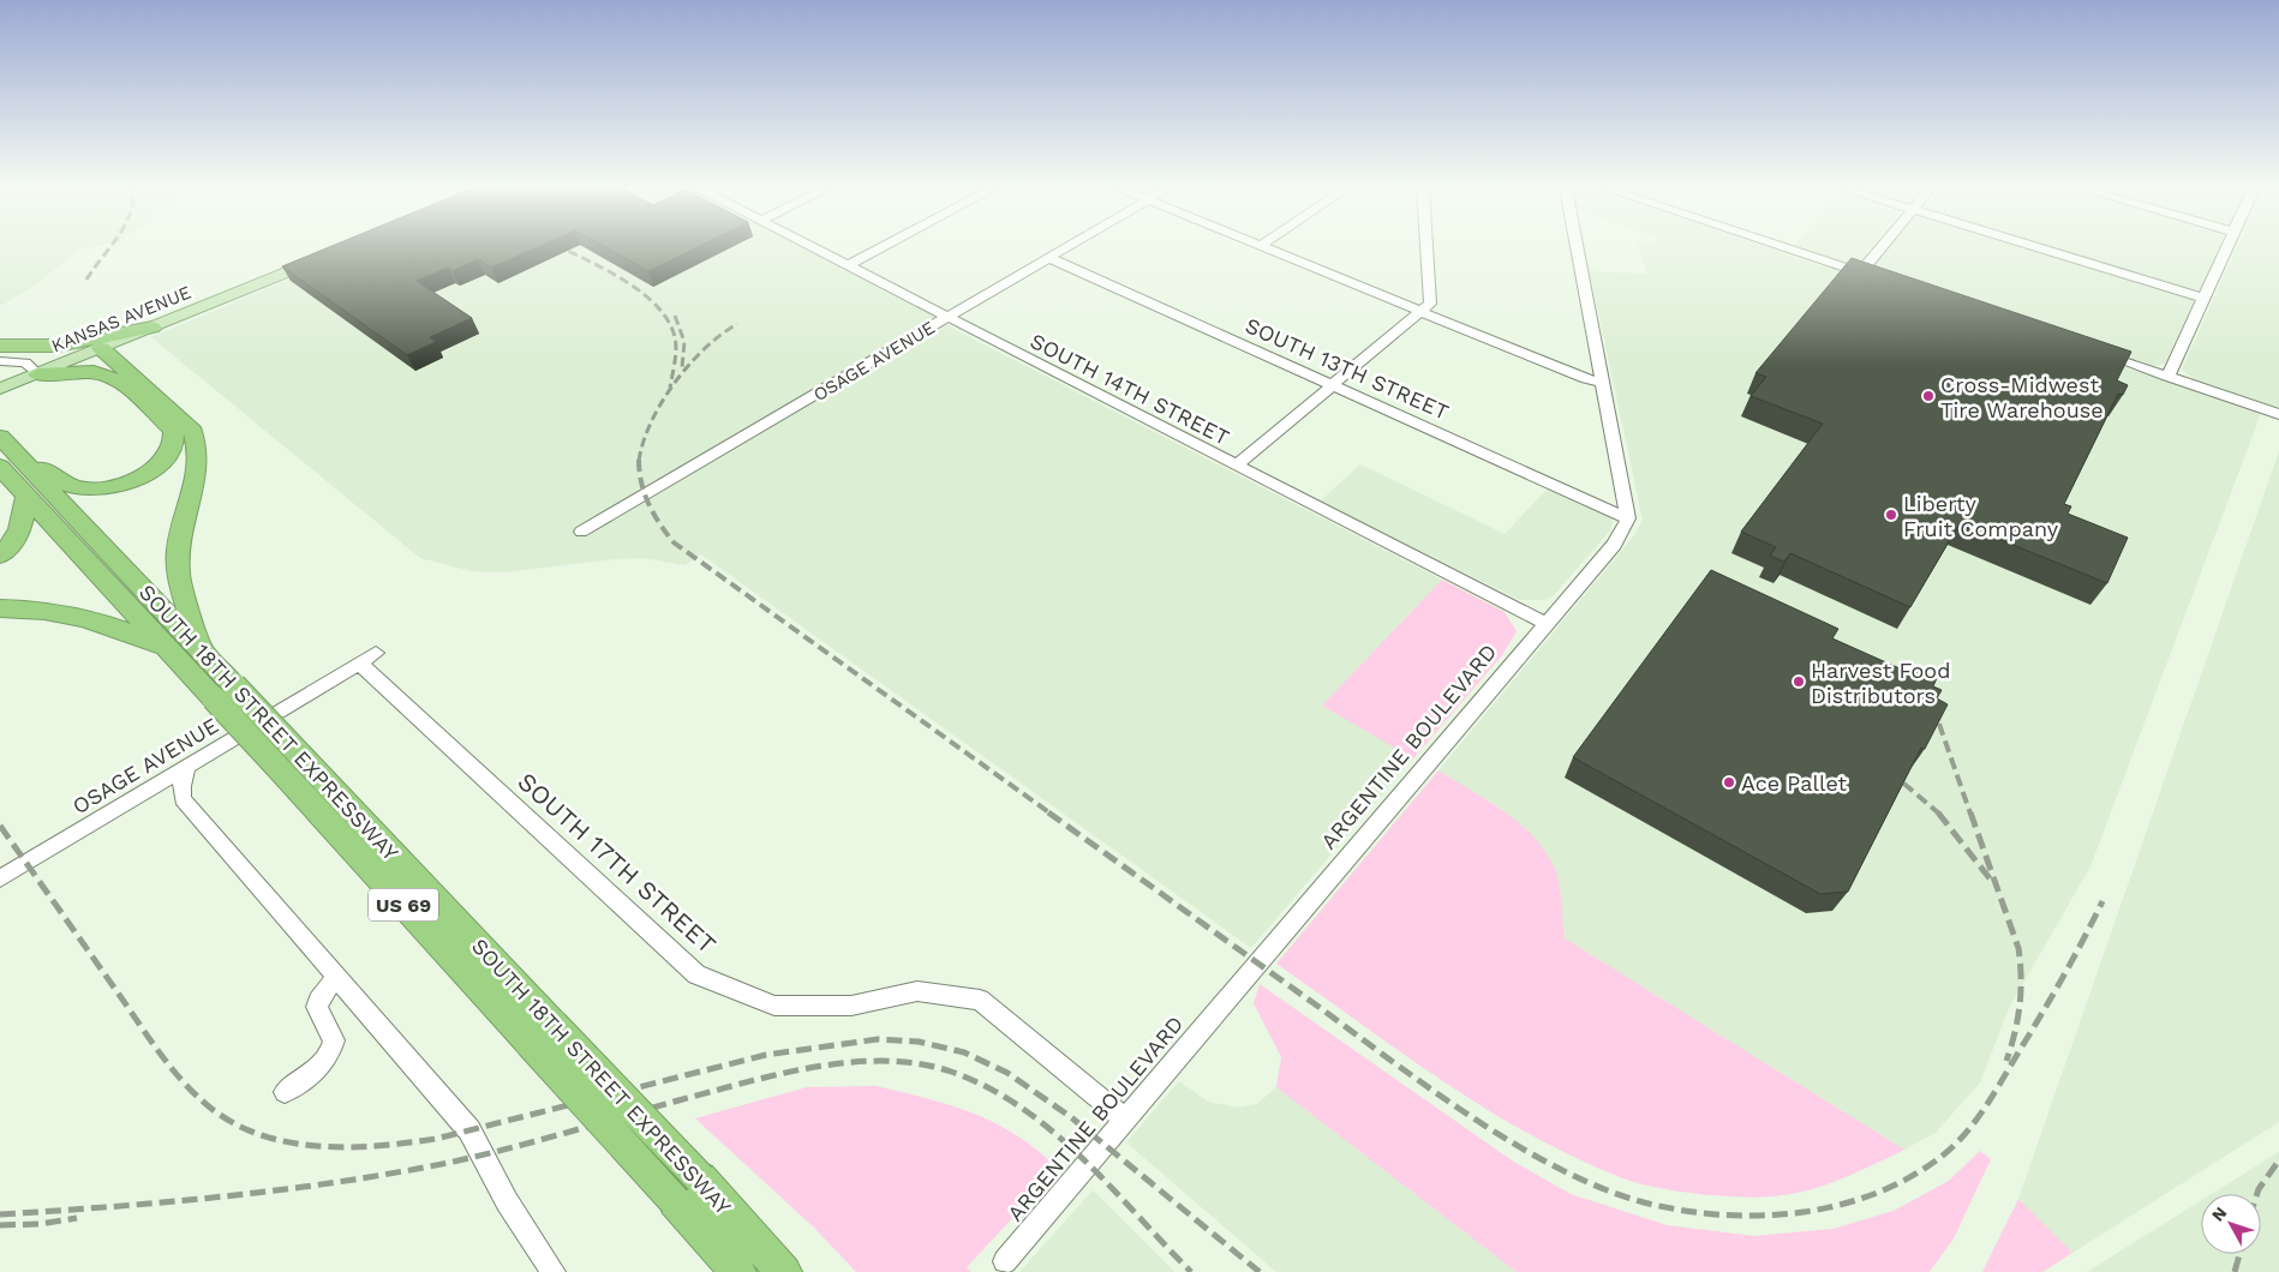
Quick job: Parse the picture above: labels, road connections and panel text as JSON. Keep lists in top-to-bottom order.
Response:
{
  "streets": {
    "highway": ["SOUTH 18TH STREET EXPRESSWAY", "US 69"],
    "main road": ["KANSAS AVENUE"],
    "street": [
      "OSAGE AVENUE",
      "SOUTH 13TH STREET",
      "SOUTH 14TH STREET",
      "ARGENTINE BOULEVARD",
      "SOUTH 17TH STREET"
    ]
  },
  "crossings": [
    ["OSAGE AVENUE", "SOUTH 13TH STREET"],
    ["OSAGE AVENUE", "SOUTH 14TH STREET"],
    ["OSAGE AVENUE", "SOUTH 17TH STREET"],
    ["SOUTH 13TH STREET", "ARGENTINE BOULEVARD"],
    ["SOUTH 14TH STREET", "ARGENTINE BOULEVARD"],
    ["ARGENTINE BOULEVARD", "SOUTH 17TH STREET"]
  ],
  "places": [
    "Cross-Midwest Tire Warehouse",
    "Liberty Fruit Company",
    "Harvest Food Distributors",
    "Ace Pallet"
  ],
  "north": "top left"
}
